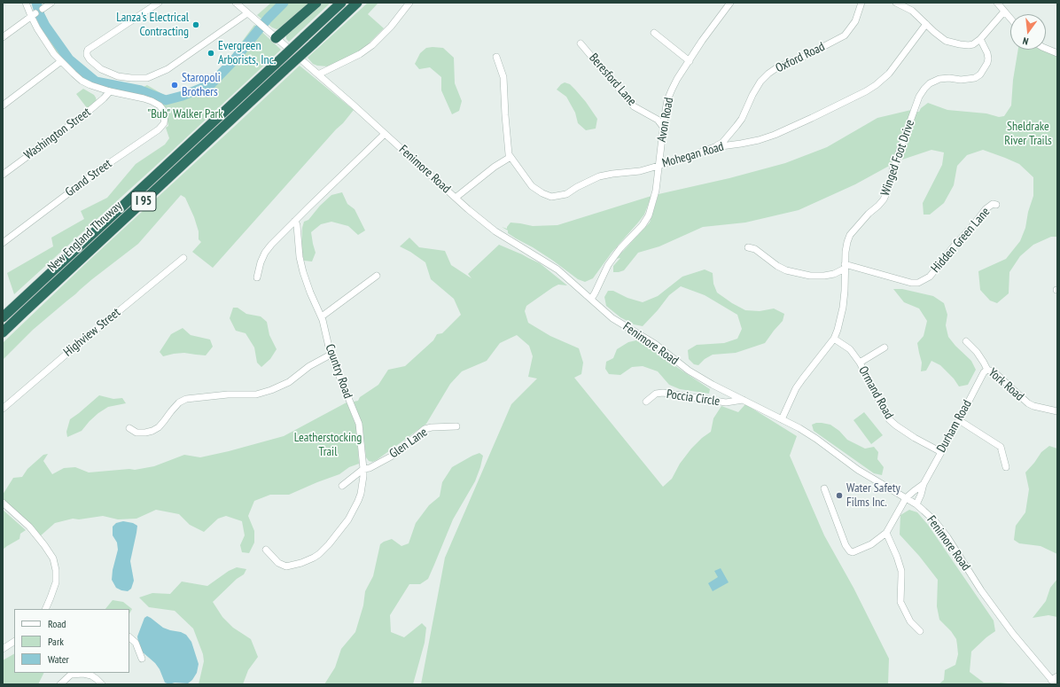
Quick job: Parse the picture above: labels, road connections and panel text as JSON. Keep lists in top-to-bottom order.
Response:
{
  "streets": {
    "highway": ["I 95", "New England Thruway"],
    "street": [
      "Oxford Road",
      "Beresford Lane",
      "Avon Road",
      "Washington Street",
      "Mohegan Road",
      "Winged Foot Drive",
      "Fenimore Road",
      "Grand Street",
      "Hidden Green Lane",
      "Highview Street",
      "Country Road",
      "York Road",
      "Ormand Road",
      "Poccia Circle",
      "Durham Road",
      "Glen Lane"
    ]
  },
  "crossings": [
    ["Oxford Road", "Mohegan Road"],
    ["Beresford Lane", "Avon Road"],
    ["Avon Road", "Mohegan Road"],
    ["Avon Road", "Fenimore Road"],
    ["Washington Street", "Grand Street"],
    ["Winged Foot Drive", "Fenimore Road"],
    ["Winged Foot Drive", "Hidden Green Lane"],
    ["Winged Foot Drive", "Ormand Road"],
    ["Fenimore Road", "Poccia Circle"],
    ["Fenimore Road", "Durham Road"],
    ["Country Road", "Glen Lane"],
    ["York Road", "Durham Road"],
    ["Ormand Road", "Durham Road"]
  ],
  "parks": ["\"Bub\" Walker Park", "Sheldrake River Trails", "Leatherstocking Trail"],
  "places": [
    "Lanza's Electrical Contracting",
    "Evergreen Arborists, Inc.",
    "Staropoli Brothers",
    "Water Safety Films Inc."
  ],
  "legend": ["Road", "Park", "Water"],
  "north": "bottom"
}
